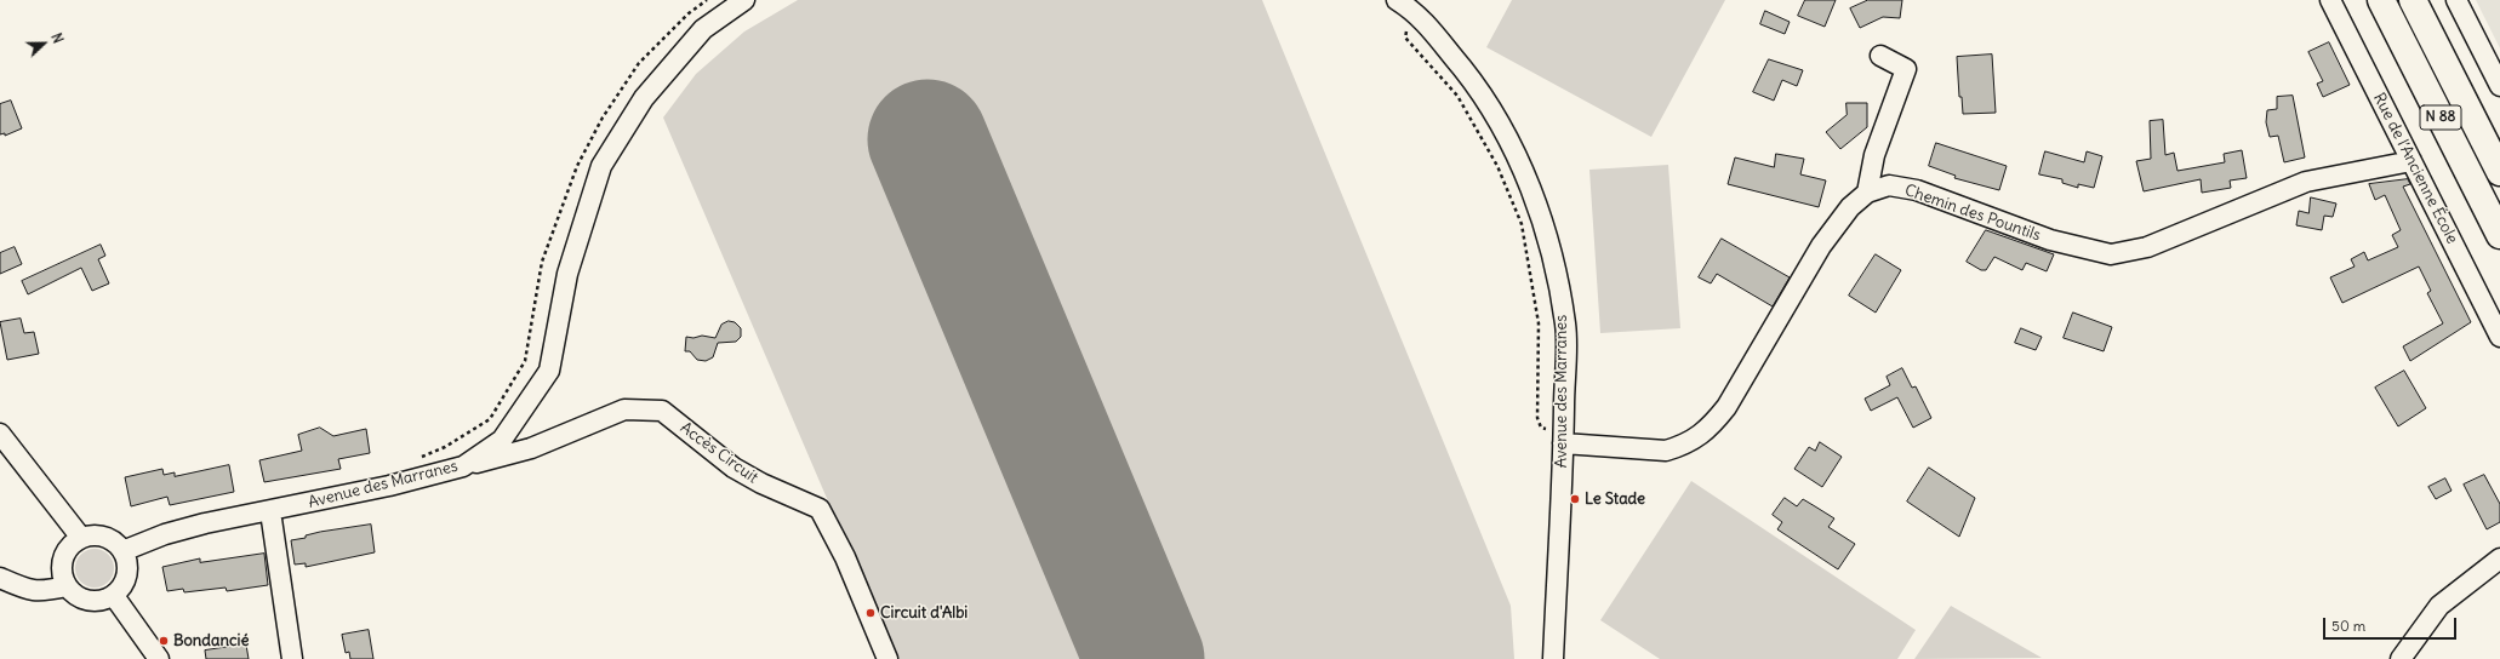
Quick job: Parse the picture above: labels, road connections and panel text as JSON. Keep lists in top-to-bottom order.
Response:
{
  "streets": {
    "highway": ["N 88"],
    "street": [
      "Rue de l’Ancienne École",
      "Chemin des Pountils",
      "Avenue des Marranes",
      "Accès Circuit"
    ]
  },
  "crossings": [
    ["Rue de l’Ancienne École", "Chemin des Pountils"],
    ["Chemin des Pountils", "Avenue des Marranes"],
    ["Avenue des Marranes", "Accès Circuit"]
  ],
  "places": ["Le Stade", "Circuit d'Albi", "Bondancié"],
  "scale_bar": "50 m",
  "north": "right"
}
